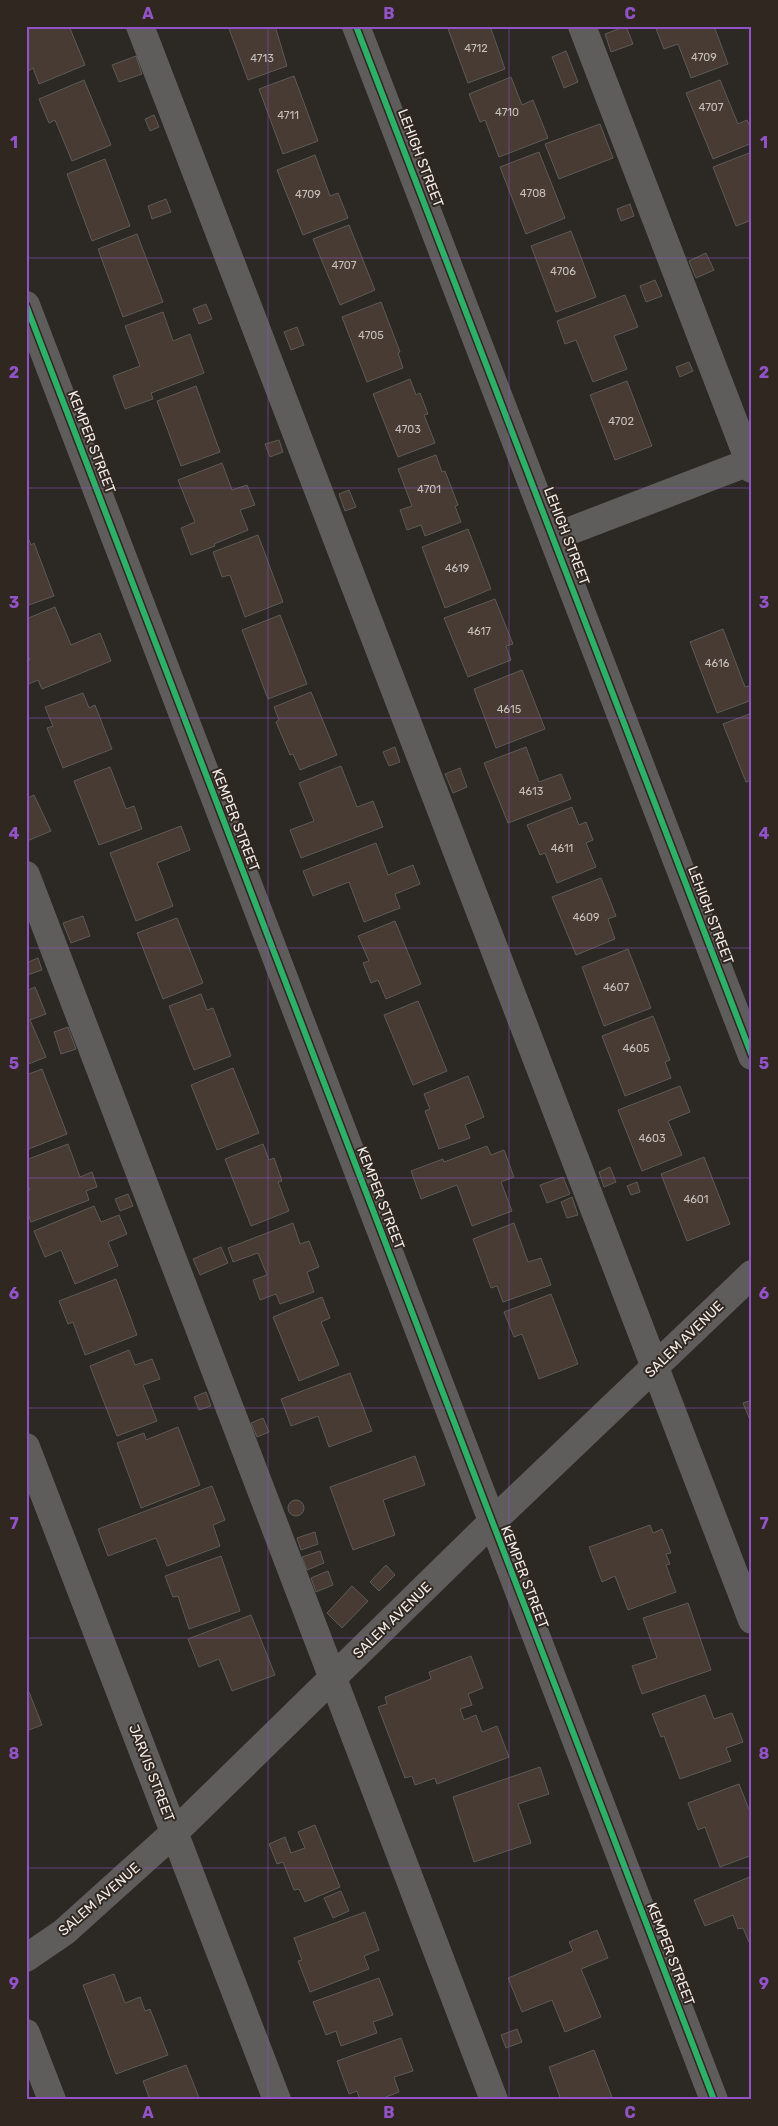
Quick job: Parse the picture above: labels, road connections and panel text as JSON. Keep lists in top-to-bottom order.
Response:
{
  "streets": {
    "street": [
      "LEHIGH STREET",
      "KEMPER STREET",
      "SALEM AVENUE",
      "JARVIS STREET"
    ]
  },
  "crossings": [
    ["KEMPER STREET", "SALEM AVENUE"],
    ["SALEM AVENUE", "JARVIS STREET"]
  ],
  "house_numbers": [
    "4712",
    "4709",
    "4713",
    "4707",
    "4710",
    "4711",
    "4708",
    "4709",
    "4707",
    "4706",
    "4705",
    "4702",
    "4703",
    "4701",
    "4619",
    "4617",
    "4616",
    "4615",
    "4613",
    "4611",
    "4609",
    "4607",
    "4605",
    "4603",
    "4601"
  ],
  "grid": {
    "columns": ["A", "B", "C"],
    "rows": [
      "1",
      "2",
      "3",
      "4",
      "5",
      "6",
      "7",
      "8",
      "9"
    ]
  }
}
